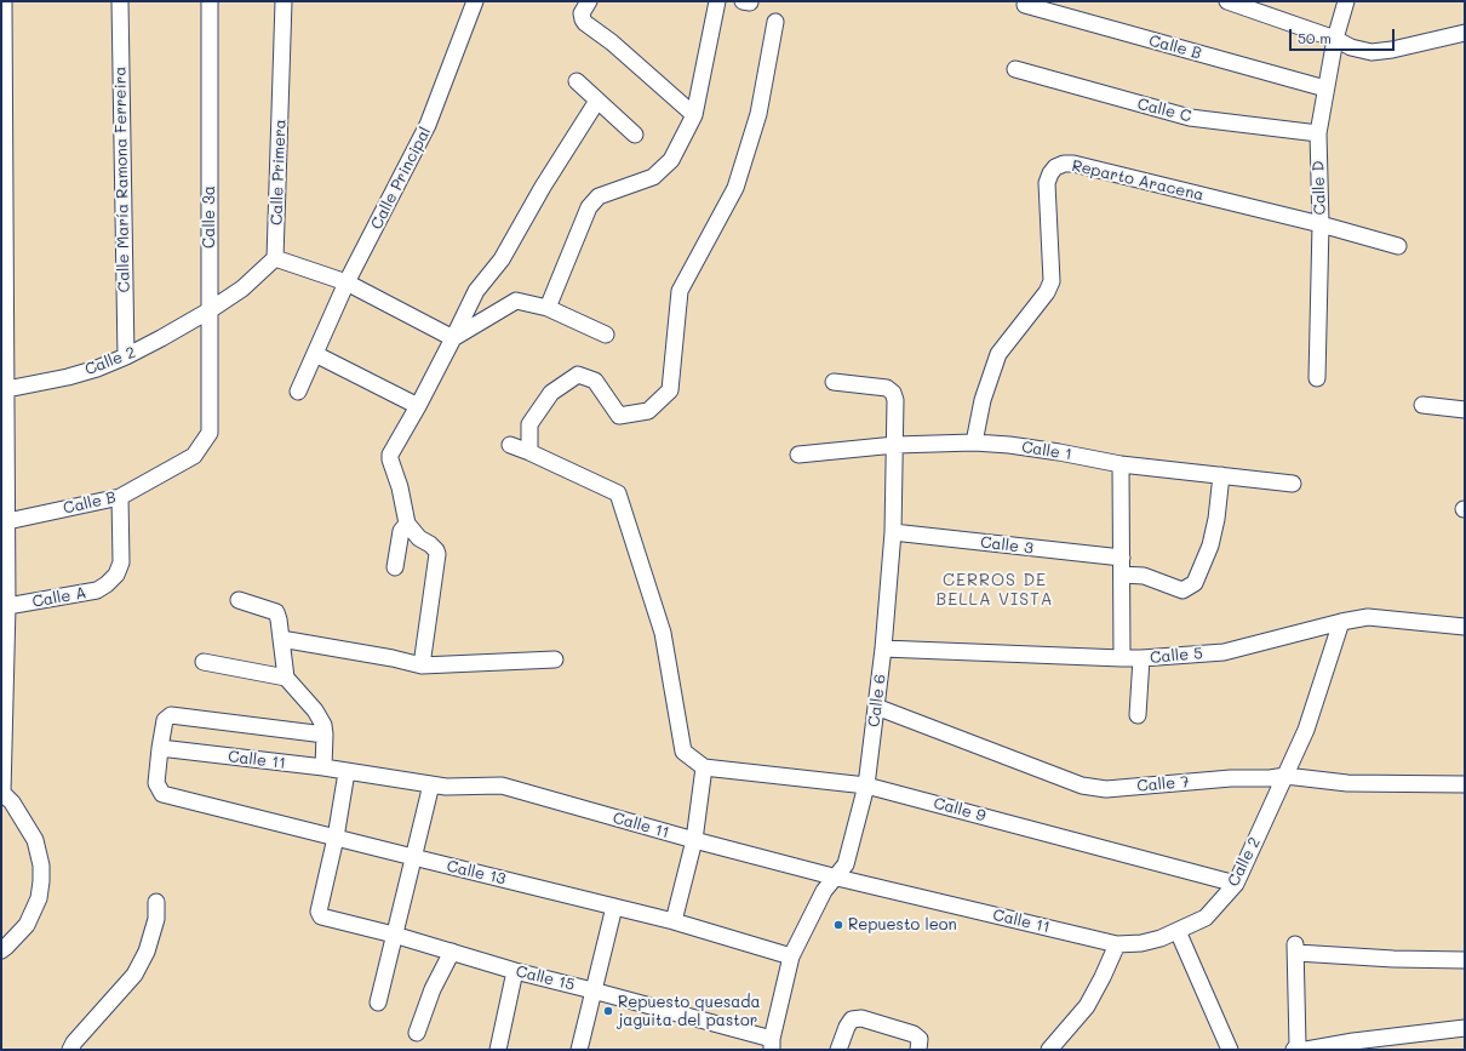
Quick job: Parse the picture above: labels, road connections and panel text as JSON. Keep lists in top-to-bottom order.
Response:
{
  "streets": {
    "street": [
      "Calle B",
      "Calle C",
      "Calle Primera",
      "Calle Principal",
      "Calle María Ramona Ferreira",
      "Reparto Aracena",
      "Calle D",
      "Calle 3a",
      "Calle 2",
      "Calle 1",
      "Calle 3",
      "Calle A",
      "Calle 5",
      "Calle 6",
      "Calle 11",
      "Calle 7",
      "Calle 9",
      "Calle 13",
      "Calle 15"
    ]
  },
  "crossings": [
    ["Calle B", "Calle D"],
    ["Calle B", "Calle 3a"],
    ["Calle B", "Calle A"],
    ["Calle C", "Calle D"],
    ["Calle María Ramona Ferreira", "Calle 2"],
    ["Reparto Aracena", "Calle D"],
    ["Reparto Aracena", "Calle 1"],
    ["Calle 3a", "Calle 2"],
    ["Calle 2", "Calle 5"],
    ["Calle 2", "Calle 11"],
    ["Calle 2", "Calle 7"],
    ["Calle 2", "Calle 9"],
    ["Calle 1", "Calle 6"],
    ["Calle 3", "Calle 6"],
    ["Calle 5", "Calle 6"],
    ["Calle 6", "Calle 11"],
    ["Calle 6", "Calle 7"],
    ["Calle 6", "Calle 9"],
    ["Calle 6", "Calle 13"],
    ["Calle 6", "Calle 15"],
    ["Calle 11", "Calle 13"],
    ["Calle 13", "Calle 15"]
  ],
  "districts": ["CERROS DE BELLA VISTA"],
  "places": ["Repuesto leon", "Repuesto quesada jaguita del pastor"],
  "scale_bar": "50 m"
}
